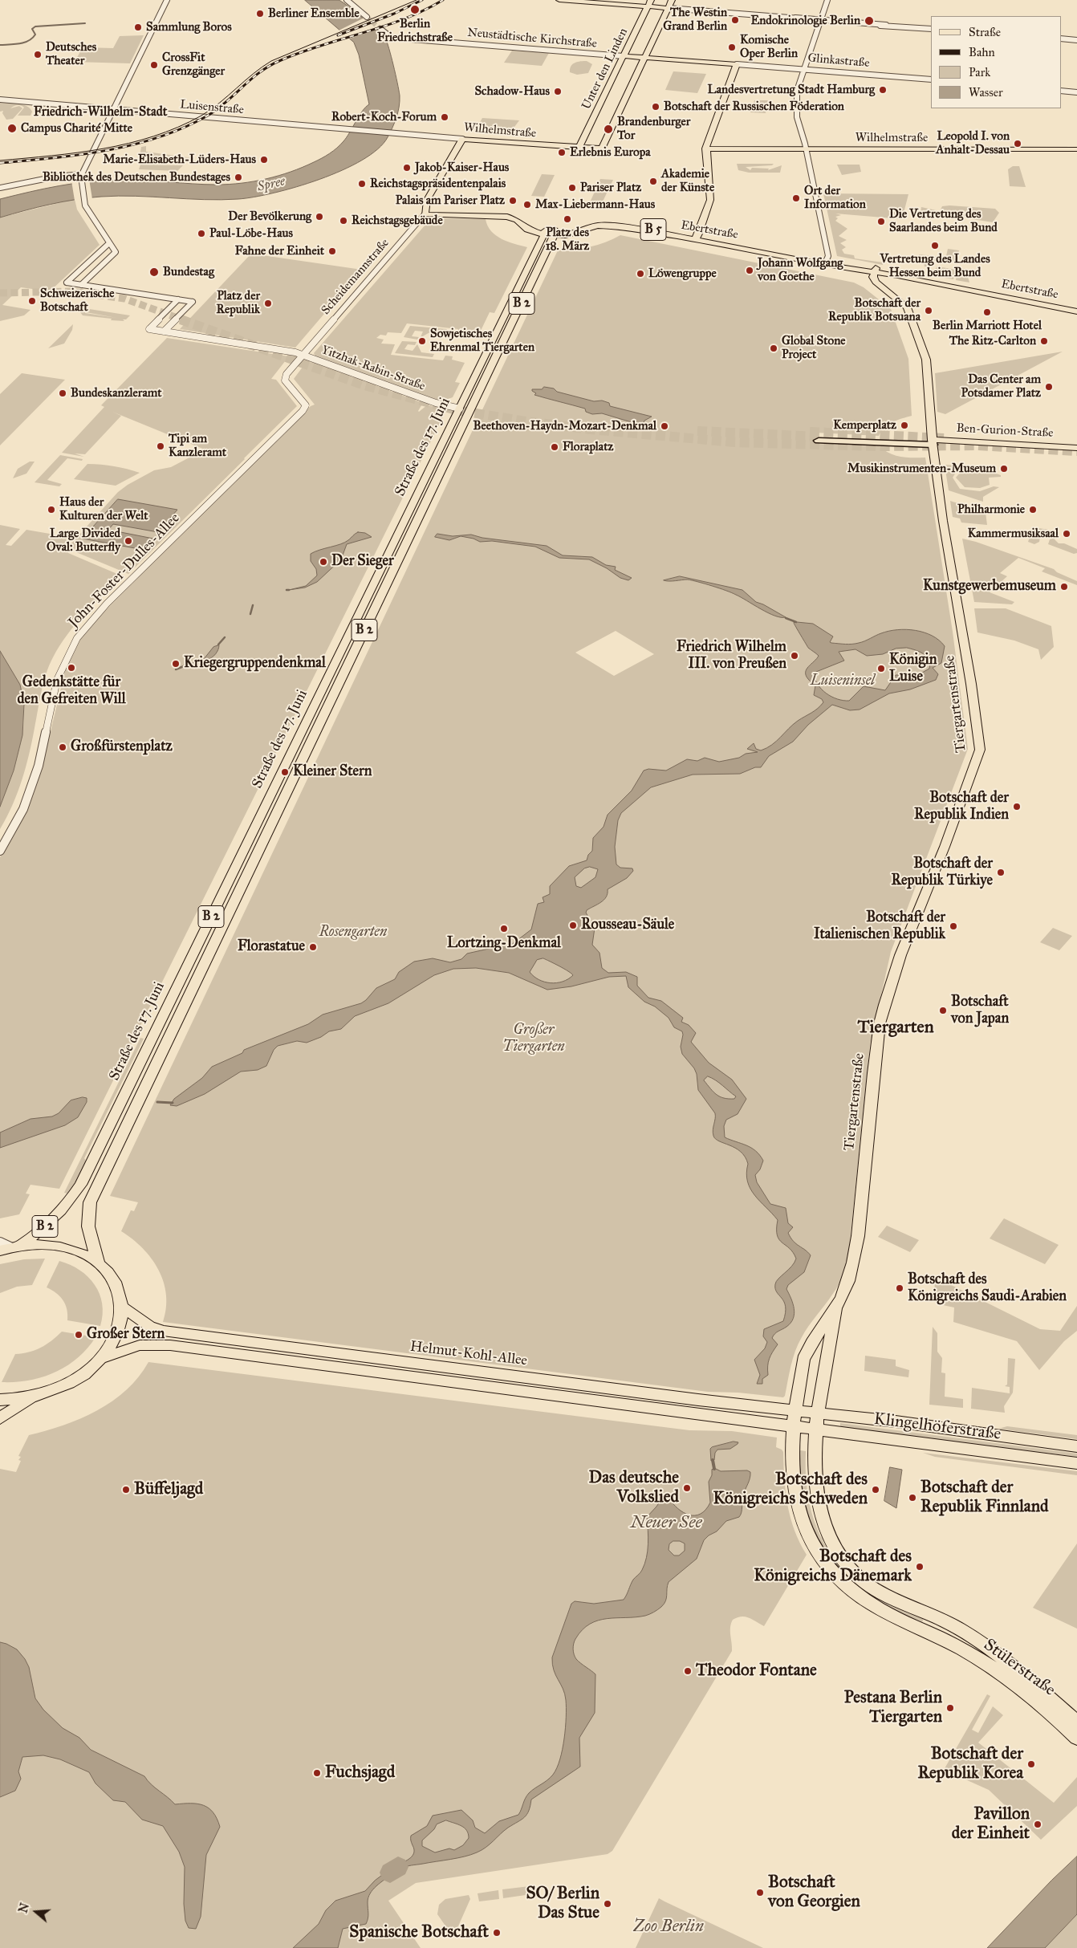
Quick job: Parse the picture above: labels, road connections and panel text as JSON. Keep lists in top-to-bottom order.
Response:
{
  "streets": {
    "main road": [
      "Glinkastraße",
      "Unter den Linden",
      "Wilhelmstraße",
      "B 5",
      "Ebertstraße",
      "B 2",
      "Ben-Gurion-Straße",
      "Straße des 17. Juni",
      "Tiergartenstraße",
      "Helmut-Kohl-Allee",
      "Klingelhöferstraße",
      "Stülerstraße"
    ],
    "street": [
      "Neustädtische Kirchstraße",
      "Luisenstraße",
      "Scheidemannstraße",
      "Yitzhak-Rabin-Straße",
      "John-Foster-Dulles-Allee"
    ]
  },
  "crossings": [
    ["Neustädtische Kirchstraße", "Glinkastraße"],
    ["Neustädtische Kirchstraße", "Unter den Linden"],
    ["Glinkastraße", "Unter den Linden"],
    ["Glinkastraße", "Wilhelmstraße"],
    ["Unter den Linden", "Wilhelmstraße"],
    ["Luisenstraße", "Wilhelmstraße"],
    ["Ebertstraße", "Scheidemannstraße"],
    ["Ebertstraße", "Straße des 17. Juni"],
    ["Scheidemannstraße", "Yitzhak-Rabin-Straße"],
    ["Scheidemannstraße", "John-Foster-Dulles-Allee"],
    ["B 2", "Straße des 17. Juni"],
    ["B 2", "Helmut-Kohl-Allee"],
    ["Yitzhak-Rabin-Straße", "Straße des 17. Juni"],
    ["Yitzhak-Rabin-Straße", "John-Foster-Dulles-Allee"],
    ["Ben-Gurion-Straße", "Tiergartenstraße"],
    ["Tiergartenstraße", "Helmut-Kohl-Allee"],
    ["Tiergartenstraße", "Klingelhöferstraße"],
    ["Tiergartenstraße", "Stülerstraße"],
    ["Helmut-Kohl-Allee", "Klingelhöferstraße"],
    ["Helmut-Kohl-Allee", "Stülerstraße"],
    ["Klingelhöferstraße", "Stülerstraße"]
  ],
  "districts": ["Friedrich-Wilhelm-Stadt", "Tiergarten"],
  "water": ["Spree", "Neuer See"],
  "parks": [
    "Luiseninsel",
    "Rosengarten",
    "Großer Tiergarten",
    "Zoo Berlin"
  ],
  "places": [
    "Berlin Friedrichstraße",
    "Berliner Ensemble",
    "The Westin Grand Berlin",
    "Endokrinologie Berlin",
    "Sammlung Boros",
    "Komische Oper Berlin",
    "Deutsches Theater",
    "CrossFit Grenzgänger",
    "Landesvertretung Stadt Hamburg",
    "Schadow-Haus",
    "Botschaft der Russischen Föderation",
    "Robert-Koch-Forum",
    "Campus Charité Mitte",
    "Brandenburger Tor",
    "Leopold I. von Anhalt-Dessau",
    "Erlebnis Europa",
    "Marie-Elisabeth-Lüders-Haus",
    "Jakob-Kaiser-Haus",
    "Bibliothek des Deutschen Bundestages",
    "Akademie der Künste",
    "Reichstagspräsidentenpalais",
    "Pariser Platz",
    "Ort der Information",
    "Palais am Pariser Platz",
    "Max-Liebermann-Haus",
    "Der Bevölkerung",
    "Platz des 18. März",
    "Reichstagsgebäude",
    "Die Vertretung des Saarlandes beim Bund",
    "Paul-Löbe-Haus",
    "Vertretung des Landes Hessen beim Bund",
    "Fahne der Einheit",
    "Johann Wolfgang von Goethe",
    "Bundestag",
    "Löwengruppe",
    "Schweizerische Botschaft",
    "Platz der Republik",
    "Botschaft der Republik Botsuana",
    "Berlin Marriott Hotel",
    "Sowjetisches Ehrenmal Tiergarten",
    "The Ritz-Carlton",
    "Global Stone Project",
    "Das Center am Potsdamer Platz",
    "Bundeskanzleramt",
    "Kemperplatz",
    "Beethoven-Haydn-Mozart-Denkmal",
    "Tipi am Kanzleramt",
    "Floraplatz",
    "Musikinstrumenten-Museum",
    "Haus der Kulturen der Welt",
    "Philharmonie",
    "Kammermusiksaal",
    "Large Divided Oval: Butterfly",
    "Der Sieger",
    "Kunstgewerbemuseum",
    "Friedrich Wilhelm III. von Preußen",
    "Kriegergruppendenkmal",
    "Gedenkstätte für den Gefreiten Will",
    "Königin Luise",
    "Großfürstenplatz",
    "Kleiner Stern",
    "Botschaft der Republik Indien",
    "Botschaft der Republik Türkiye",
    "Rousseau-Säule",
    "Botschaft der Italienischen Republik",
    "Lortzing-Denkmal",
    "Florastatue",
    "Botschaft von Japan",
    "Botschaft des Königreichs Saudi-Arabien",
    "Großer Stern",
    "Das deutsche Volkslied",
    "Büffeljagd",
    "Botschaft des Königreichs Schweden",
    "Botschaft der Republik Finnland",
    "Botschaft des Königreichs Dänemark",
    "Theodor Fontane",
    "Pestana Berlin Tiergarten",
    "Botschaft der Republik Korea",
    "Fuchsjagd",
    "Pavillon der Einheit",
    "Botschaft von Georgien",
    "SO/ Berlin Das Stue",
    "Spanische Botschaft"
  ],
  "legend": [
    "Straße",
    "Bahn",
    "Park",
    "Wasser"
  ],
  "north": "left"
}
